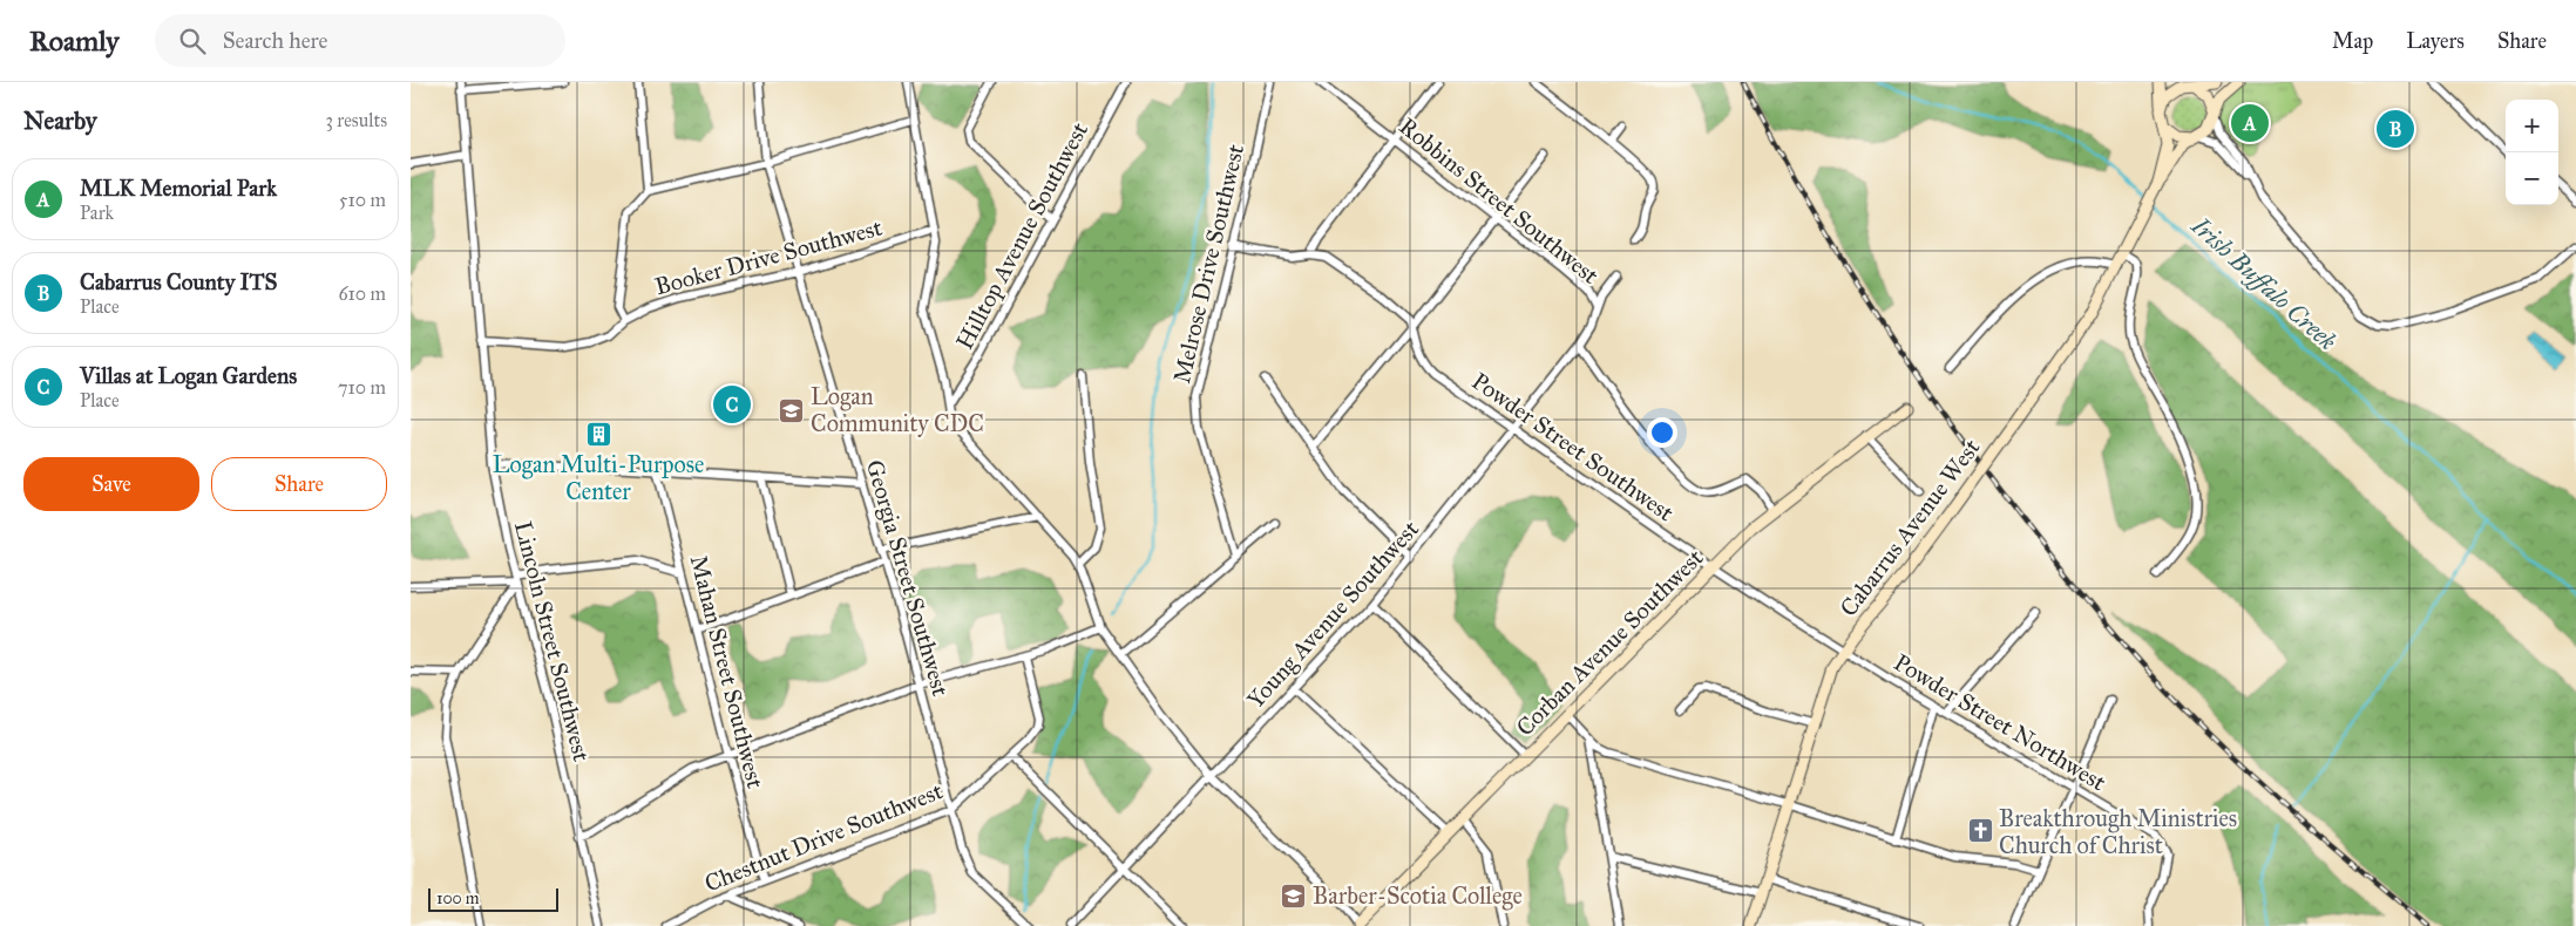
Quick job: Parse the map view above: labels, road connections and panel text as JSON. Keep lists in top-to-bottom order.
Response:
{
  "streets": {
    "main road": ["Cabarrus Avenue West", "Corban Avenue Southwest"],
    "street": [
      "Robbins Street Southwest",
      "Hilltop Avenue Southwest",
      "Booker Drive Southwest",
      "Melrose Drive Southwest",
      "Powder Street Southwest",
      "Georgia Street Southwest",
      "Young Avenue Southwest",
      "Lincoln Street Southwest",
      "Mahan Street Southwest",
      "Powder Street Northwest",
      "Chestnut Drive Southwest"
    ]
  },
  "crossings": [
    ["Robbins Street Southwest", "Young Avenue Southwest"],
    ["Booker Drive Southwest", "Georgia Street Southwest"],
    ["Booker Drive Southwest", "Lincoln Street Southwest"],
    ["Powder Street Southwest", "Cabarrus Avenue West"],
    ["Powder Street Southwest", "Young Avenue Southwest"],
    ["Powder Street Southwest", "Corban Avenue Southwest"],
    ["Powder Street Southwest", "Powder Street Northwest"],
    ["Cabarrus Avenue West", "Powder Street Northwest"],
    ["Georgia Street Southwest", "Chestnut Drive Southwest"],
    ["Mahan Street Southwest", "Chestnut Drive Southwest"]
  ],
  "water": ["Irish Buffalo Creek"],
  "places": {
    "school or university": ["Logan Community CDC", "Barber-Scotia College"],
    "building": ["Logan Multi-Purpose Center"],
    "church": ["Breakthrough Ministries Church of Christ"]
  },
  "scale_bar": "100 m",
  "page": {
    "header": "Roamly",
    "search": "Search here",
    "nav": ["Map", "Layers", "Share"],
    "heading": ["Nearby", "3 results"],
    "map_buttons": ["+", "−"],
    "pins": ["A", "B", "C"],
    "list": [
      {
        "mark": "A",
        "name": "MLK Memorial Park",
        "note": "Park",
        "value": "510 m"
      },
      {
        "mark": "B",
        "name": "Cabarrus County ITS",
        "note": "Place",
        "value": "610 m"
      },
      {
        "mark": "C",
        "name": "Villas at Logan Gardens",
        "note": "Place",
        "value": "710 m"
      }
    ],
    "buttons": ["Save", "Share"],
    "scale": "100 m"
  }
}
